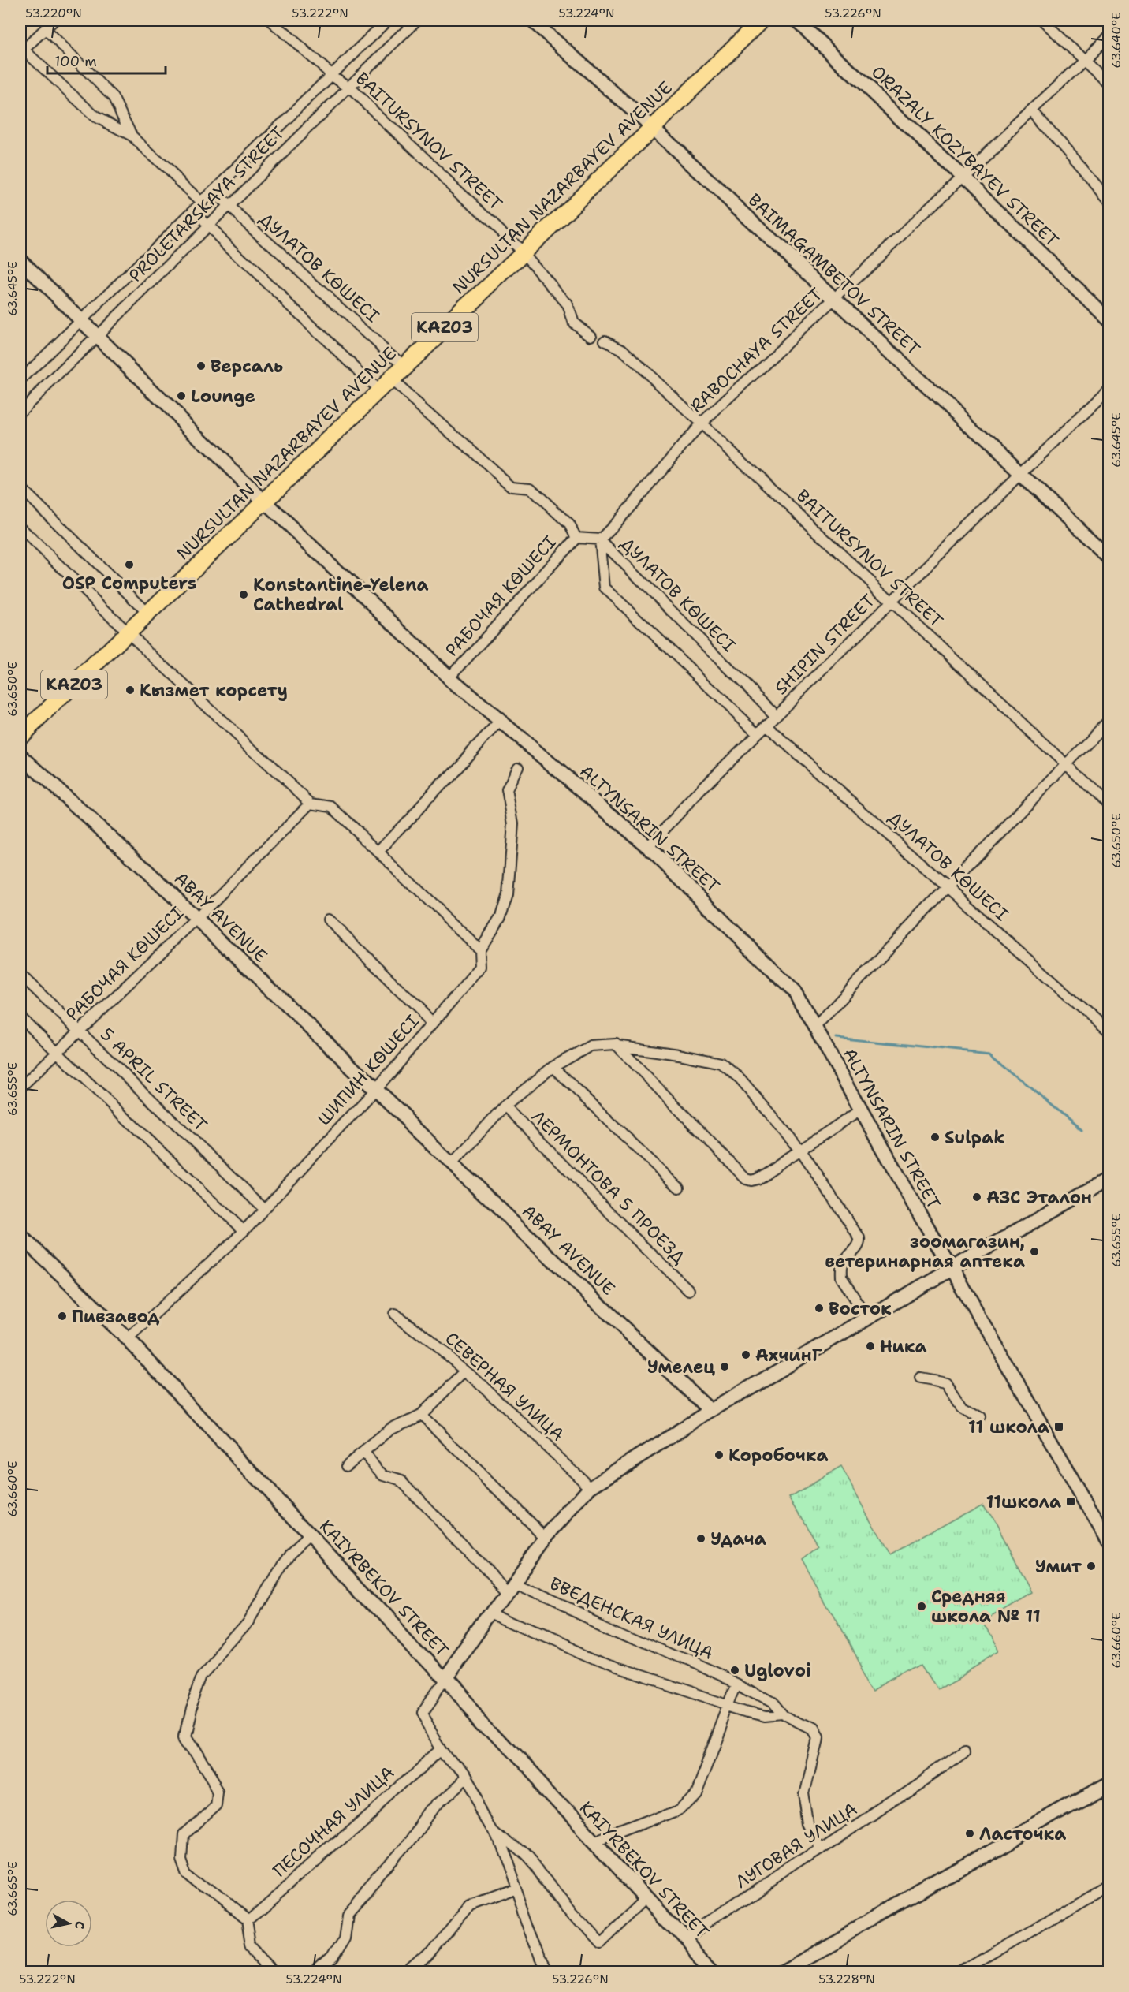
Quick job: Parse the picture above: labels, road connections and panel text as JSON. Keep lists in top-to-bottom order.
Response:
{
  "streets": {
    "main road": ["NURSULTAN NAZARBAYEV AVENUE", "KАZ03"],
    "street": [
      "BAITURSYNOV STREET",
      "ORAZALY KOZYBAYEV STREET",
      "PROLETARSKAYA STREET",
      "ДУЛАТОВ КӨШЕСІ",
      "BAIMAGAMBETOV STREET",
      "RABOCHAYA STREET",
      "РАБОЧАЯ КӨШЕСІ",
      "SHIPIN STREET",
      "ALTYNSARIN STREET",
      "ABAY AVENUE",
      "ШИПИН КӨШЕСІ",
      "5 APRIL STREET",
      "ЛЕРМОНТОВА 5 ПРОЕЗД",
      "СЕВЕРНАЯ УЛИЦА",
      "KAIYRBEKOV STREET",
      "ВВЕДЕНСКАЯ УЛИЦА",
      "ПЕСОЧНАЯ УЛИЦА",
      "ЛУГОВАЯ УЛИЦА"
    ]
  },
  "crossings": [
    ["BAITURSYNOV STREET", "NURSULTAN NAZARBAYEV AVENUE"],
    ["BAITURSYNOV STREET", "PROLETARSKAYA STREET"],
    ["BAITURSYNOV STREET", "RABOCHAYA STREET"],
    ["BAITURSYNOV STREET", "SHIPIN STREET"],
    ["ORAZALY KOZYBAYEV STREET", "RABOCHAYA STREET"],
    ["NURSULTAN NAZARBAYEV AVENUE", "ДУЛАТОВ КӨШЕСІ"],
    ["NURSULTAN NAZARBAYEV AVENUE", "BAIMAGAMBETOV STREET"],
    ["NURSULTAN NAZARBAYEV AVENUE", "ALTYNSARIN STREET"],
    ["PROLETARSKAYA STREET", "ДУЛАТОВ КӨШЕСІ"],
    ["PROLETARSKAYA STREET", "ALTYNSARIN STREET"],
    ["ДУЛАТОВ КӨШЕСІ", "RABOCHAYA STREET"],
    ["ДУЛАТОВ КӨШЕСІ", "SHIPIN STREET"],
    ["BAIMAGAMBETOV STREET", "RABOCHAYA STREET"],
    ["BAIMAGAMBETOV STREET", "SHIPIN STREET"],
    ["РАБОЧАЯ КӨШЕСІ", "ALTYNSARIN STREET"],
    ["РАБОЧАЯ КӨШЕСІ", "ABAY AVENUE"],
    ["РАБОЧАЯ КӨШЕСІ", "5 APRIL STREET"],
    ["SHIPIN STREET", "ALTYNSARIN STREET"],
    ["ABAY AVENUE", "ШИПИН КӨШЕСІ"],
    ["ШИПИН КӨШЕСІ", "5 APRIL STREET"],
    ["ШИПИН КӨШЕСІ", "KAIYRBEKOV STREET"],
    ["KAIYRBEKOV STREET", "ЛУГОВАЯ УЛИЦА"]
  ],
  "places": {
    "other": [
      "Версаль",
      "Lounge",
      "OSP Computers",
      "Konstantine-Yelena Cathedral",
      "Кызмет корсету",
      "Sulpak",
      "АЗС Эталон",
      "зоомагазин, ветеринарная аптека",
      "Восток",
      "Пивзавод",
      "Ника",
      "АхчинГ",
      "Умелец",
      "Коробочка",
      "Удача",
      "Умит",
      "Средняя школа № 11",
      "Uglovoi",
      "Ласточка"
    ],
    "transit": ["11 школа", "11школа"]
  },
  "scale_bar": "100 m",
  "north": "right",
  "coordinates": [
    "53.220°N",
    "53.222°N",
    "53.224°N",
    "53.226°N",
    "63.640°E",
    "63.645°E",
    "63.650°E",
    "63.655°E",
    "63.660°E",
    "63.665°E",
    "53.228°N"
  ]
}
